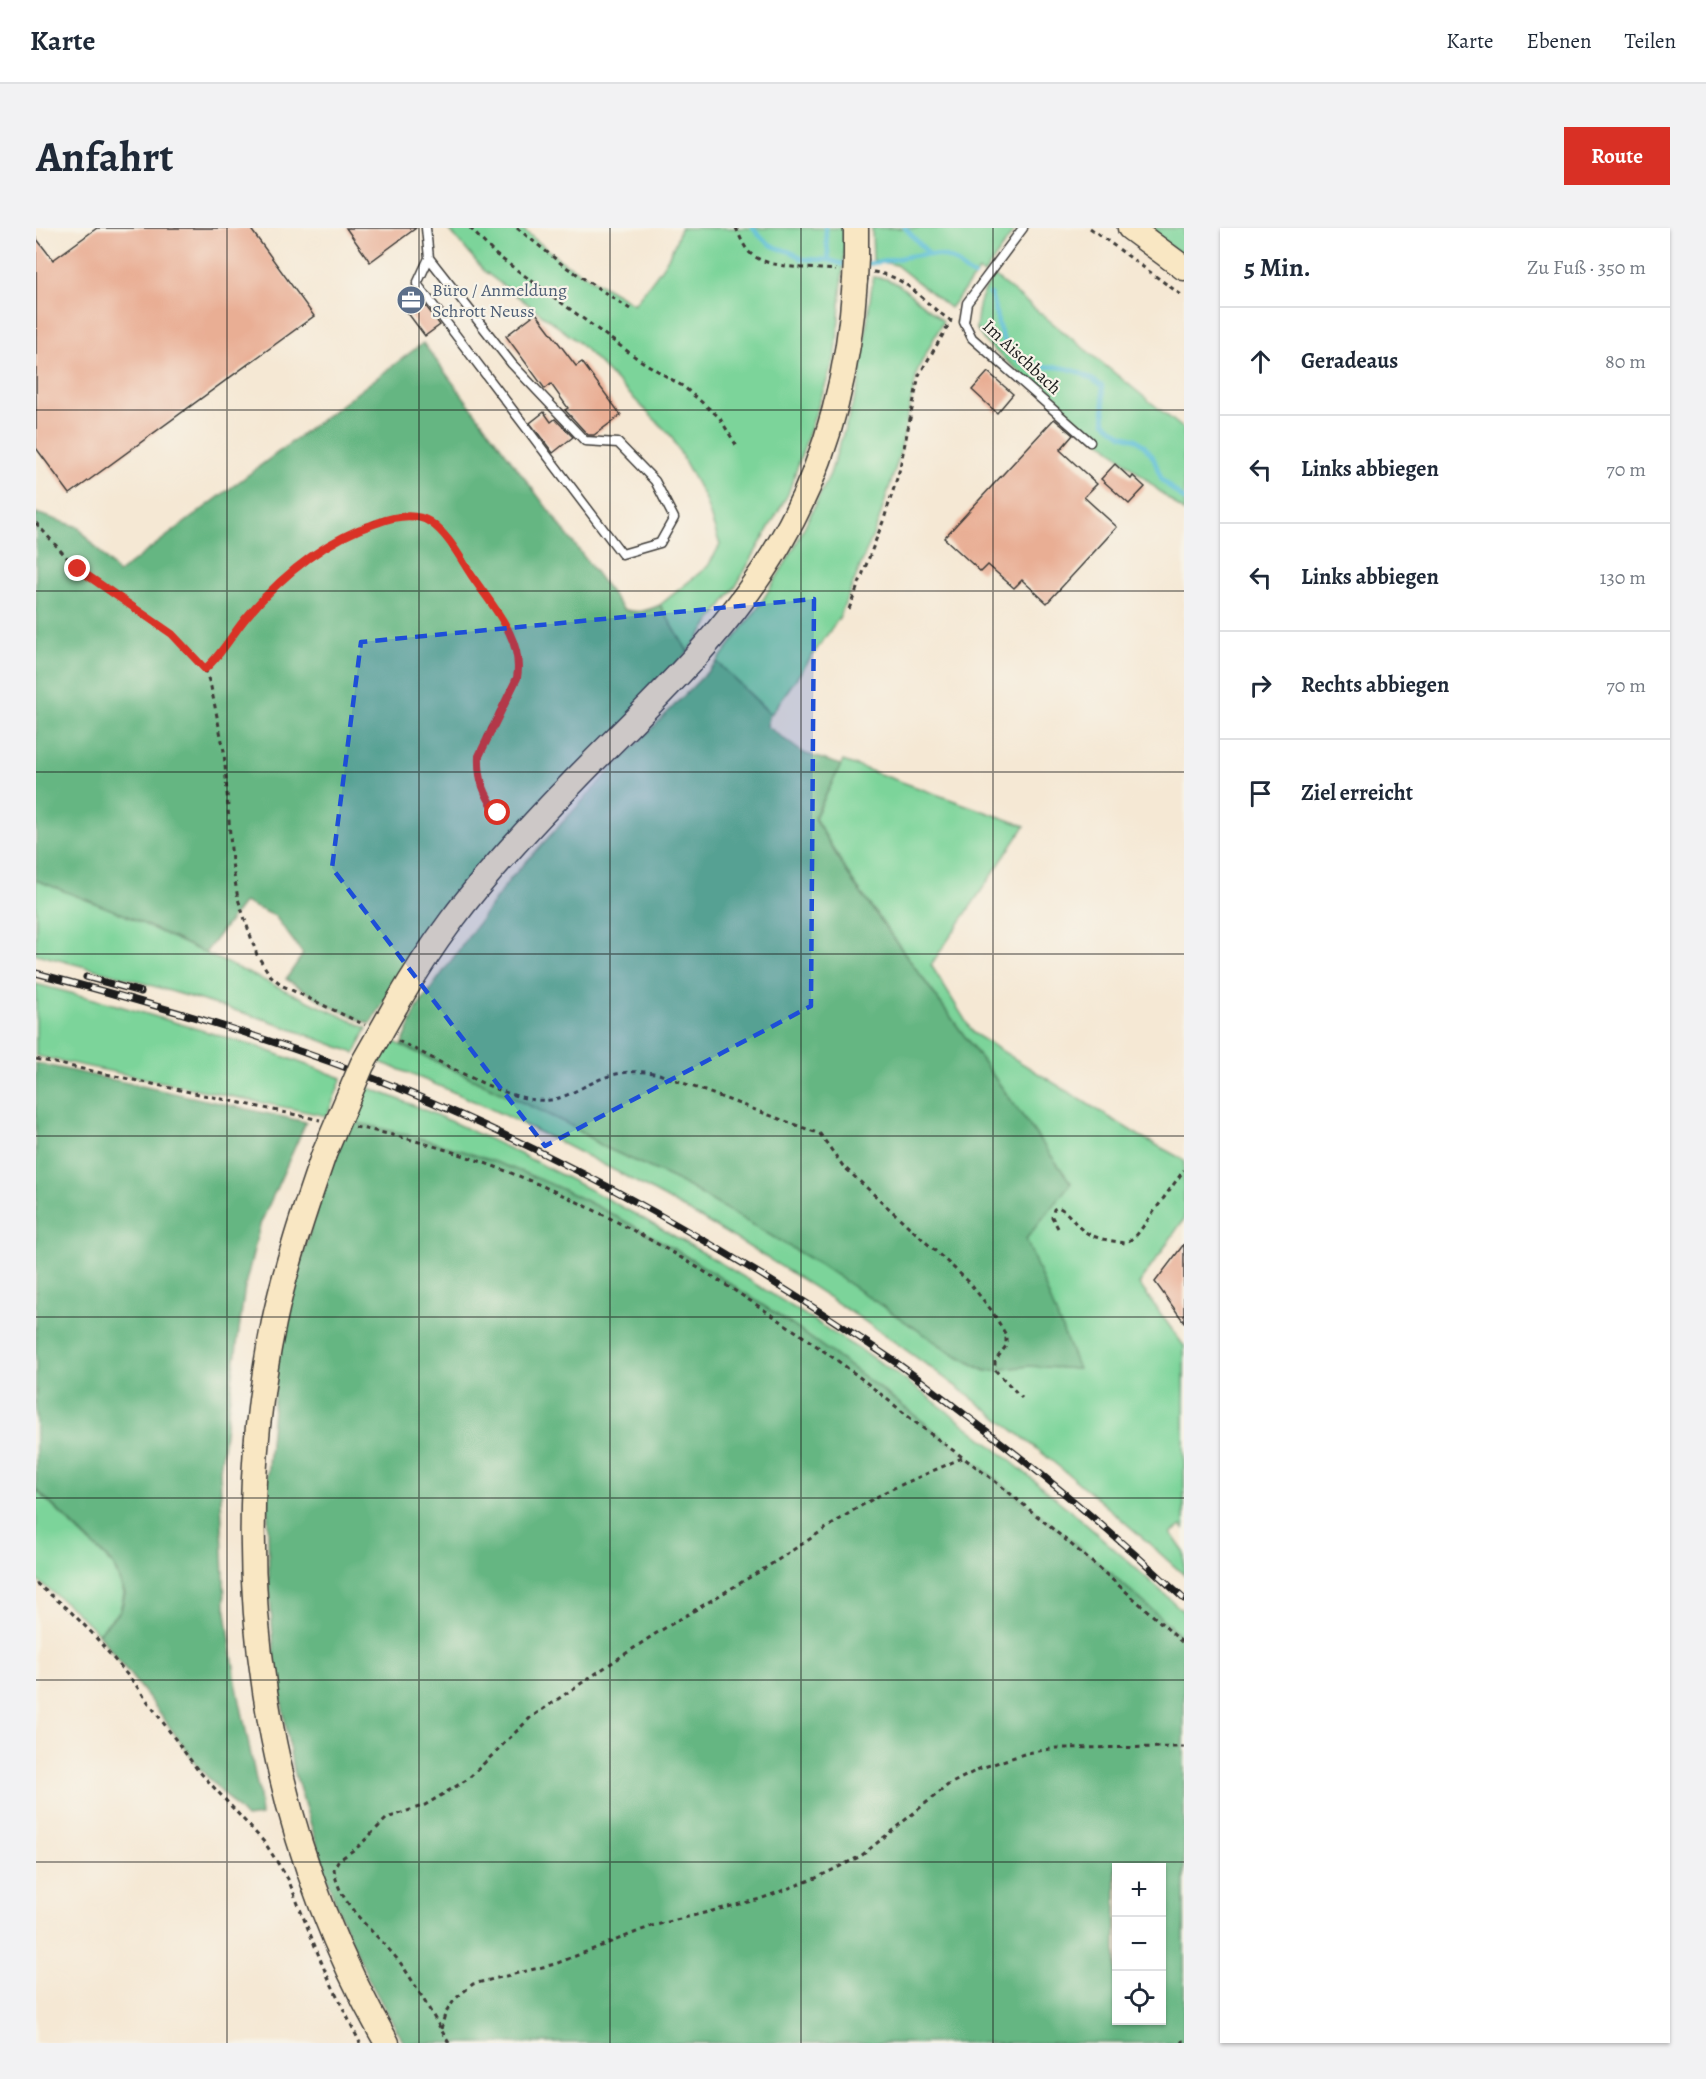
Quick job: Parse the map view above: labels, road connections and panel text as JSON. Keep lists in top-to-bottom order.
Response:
{
  "streets": {
    "lane": ["Im Aischbach"]
  },
  "places": {
    "office": ["Büro / Anmeldung Schrott Neuss"]
  },
  "page": {
    "header": "Karte",
    "nav": ["Karte", "Ebenen", "Teilen"],
    "buttons": "Route",
    "title": "Anfahrt",
    "heading": ["5 Min.", "Zu Fuß · 350 m"],
    "list": [
      ["Geradeaus", "80 m"],
      ["Links abbiegen", "70 m"],
      ["Links abbiegen", "130 m"],
      ["Rechts abbiegen", "70 m"],
      "Ziel erreicht"
    ],
    "map_buttons": ["+", "−"]
  }
}
